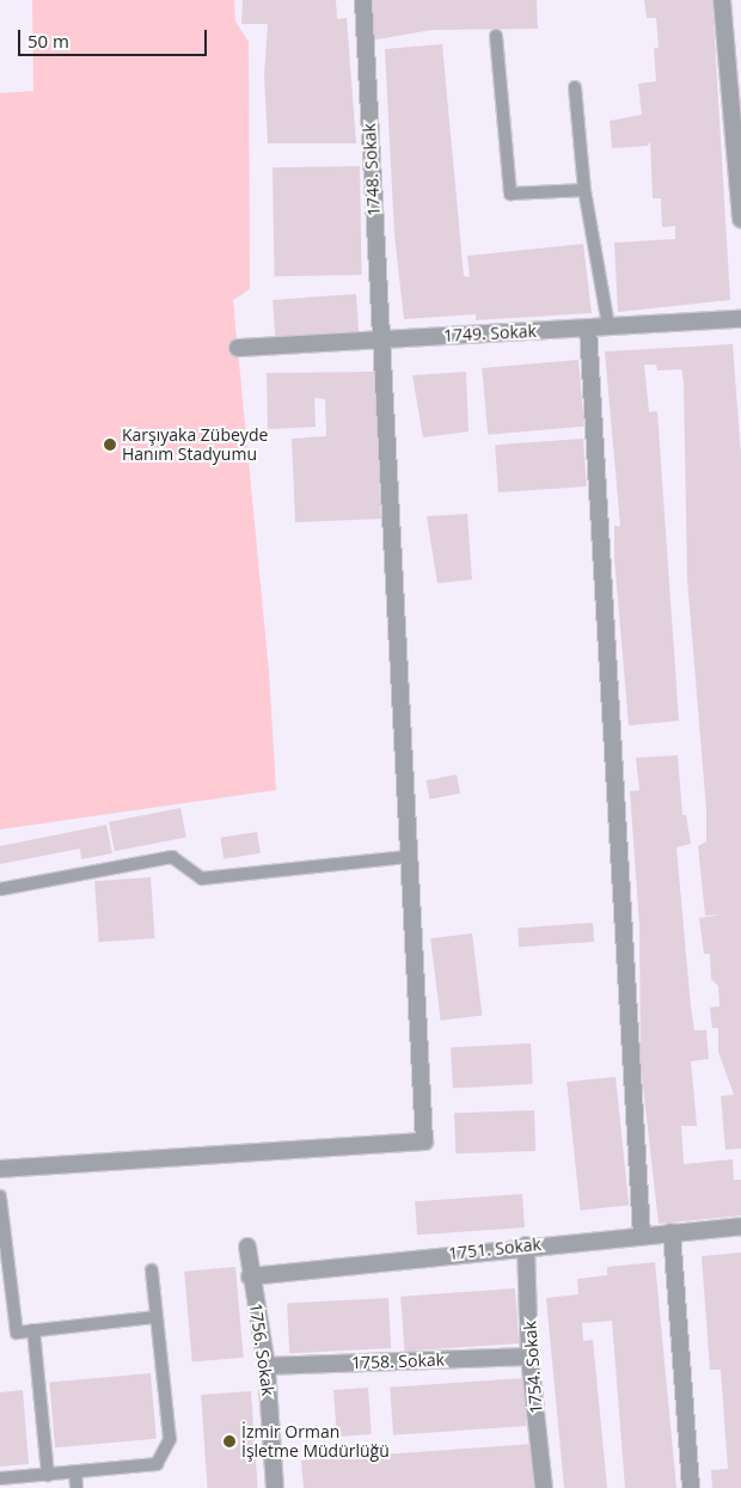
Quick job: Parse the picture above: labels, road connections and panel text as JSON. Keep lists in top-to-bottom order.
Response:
{
  "streets": {
    "street": [
      "1748. Sokak",
      "1749. Sokak",
      "1751. Sokak",
      "1756. Sokak",
      "1758. Sokak",
      "1754. Sokak"
    ]
  },
  "crossings": [
    ["1748. Sokak", "1749. Sokak"],
    ["1751. Sokak", "1756. Sokak"],
    ["1751. Sokak", "1754. Sokak"],
    ["1756. Sokak", "1758. Sokak"],
    ["1758. Sokak", "1754. Sokak"]
  ],
  "places": ["Karşıyaka Zübeyde Hanım Stadyumu", "İzmir Orman İşletme Müdürlüğü"],
  "scale_bar": "50 m"
}
